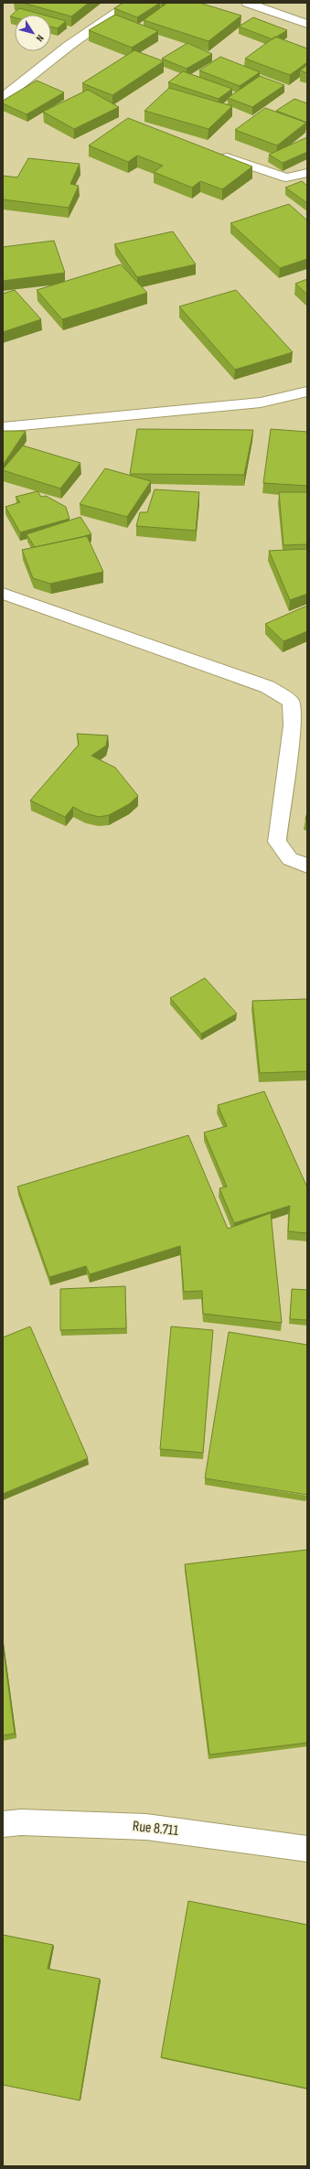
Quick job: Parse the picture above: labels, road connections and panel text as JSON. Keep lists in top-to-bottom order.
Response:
{
  "streets": {
    "street": ["Rue 8.711"]
  },
  "north": "bottom right"
}
